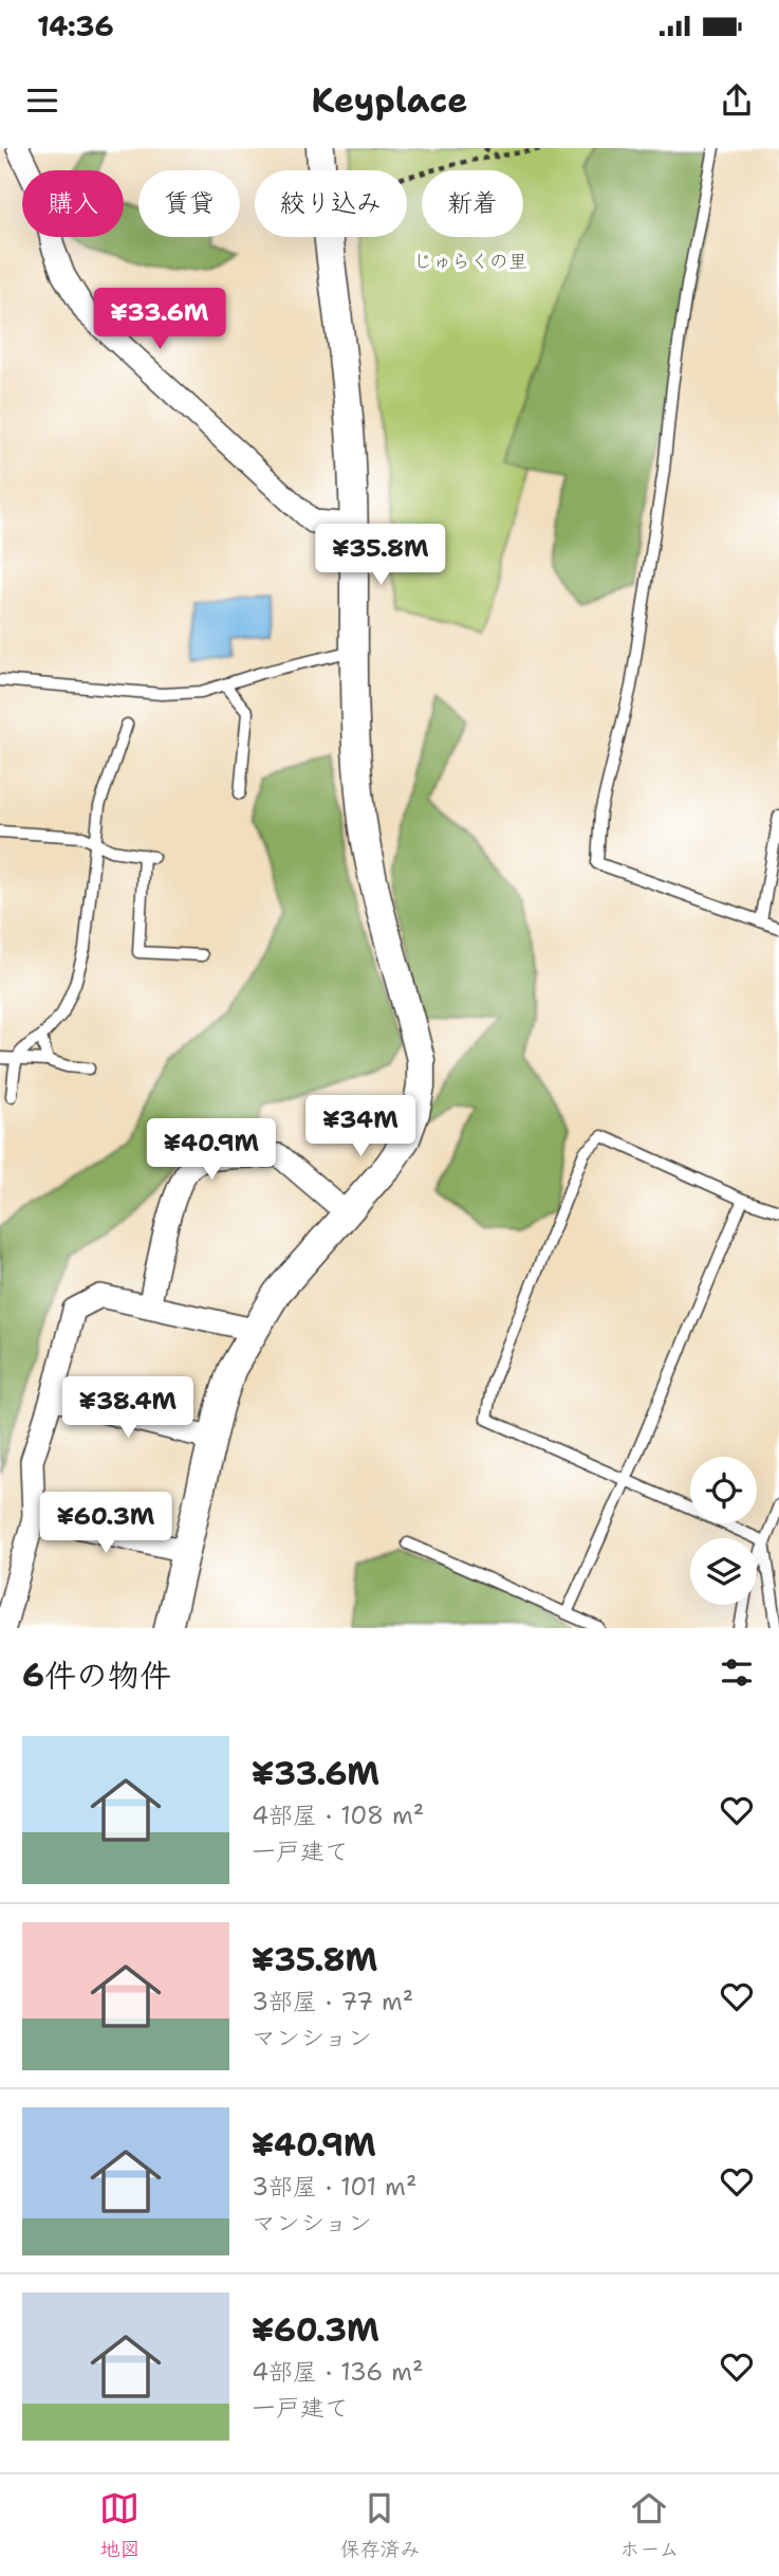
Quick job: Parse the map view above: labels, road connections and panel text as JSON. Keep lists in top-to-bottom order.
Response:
{
  "parks": ["じゅらくの里"],
  "page": {
    "status": "14:36",
    "header": "Keyplace",
    "chip": [
      "購入",
      "賃貸",
      "絞り込み",
      "新着"
    ],
    "price": [
      "¥33.6M",
      "¥35.8M",
      "¥34M",
      "¥40.9M",
      "¥38.4M",
      "¥60.3M"
    ],
    "heading": "6件の物件",
    "list": [
      {
        "name": "¥33.6M",
        "note": "4部屋 · 108 m² · 一戸建て"
      },
      {
        "name": "¥35.8M",
        "note": "3部屋 · 77 m² · マンション"
      },
      {
        "name": "¥40.9M",
        "note": "3部屋 · 101 m² · マンション"
      },
      {
        "name": "¥60.3M",
        "note": "4部屋 · 136 m² · 一戸建て"
      }
    ],
    "tabs": ["地図", "保存済み", "ホーム"]
  }
}
